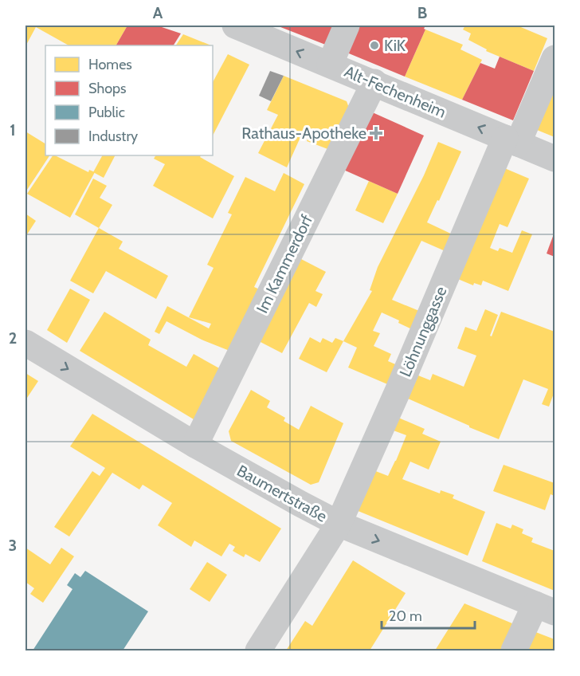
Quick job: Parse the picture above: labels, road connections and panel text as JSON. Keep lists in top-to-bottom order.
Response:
{
  "streets": {
    "street": [
      "Alt-Fechenheim",
      "Im Kammerdorf",
      "Löhnunggasse",
      "Baumertstraße"
    ]
  },
  "crossings": [
    ["Alt-Fechenheim", "Im Kammerdorf"],
    ["Alt-Fechenheim", "Löhnunggasse"],
    ["Im Kammerdorf", "Baumertstraße"],
    ["Löhnunggasse", "Baumertstraße"]
  ],
  "one_way": ["Alt-Fechenheim", "Baumertstraße"],
  "places": {
    "other": ["KiK"],
    "health": ["Rathaus-Apotheke"]
  },
  "legend": [
    "Homes",
    "Shops",
    "Public",
    "Industry"
  ],
  "scale_bar": "20 m",
  "grid": {
    "columns": ["A", "B"],
    "rows": ["1", "2", "3"]
  }
}
